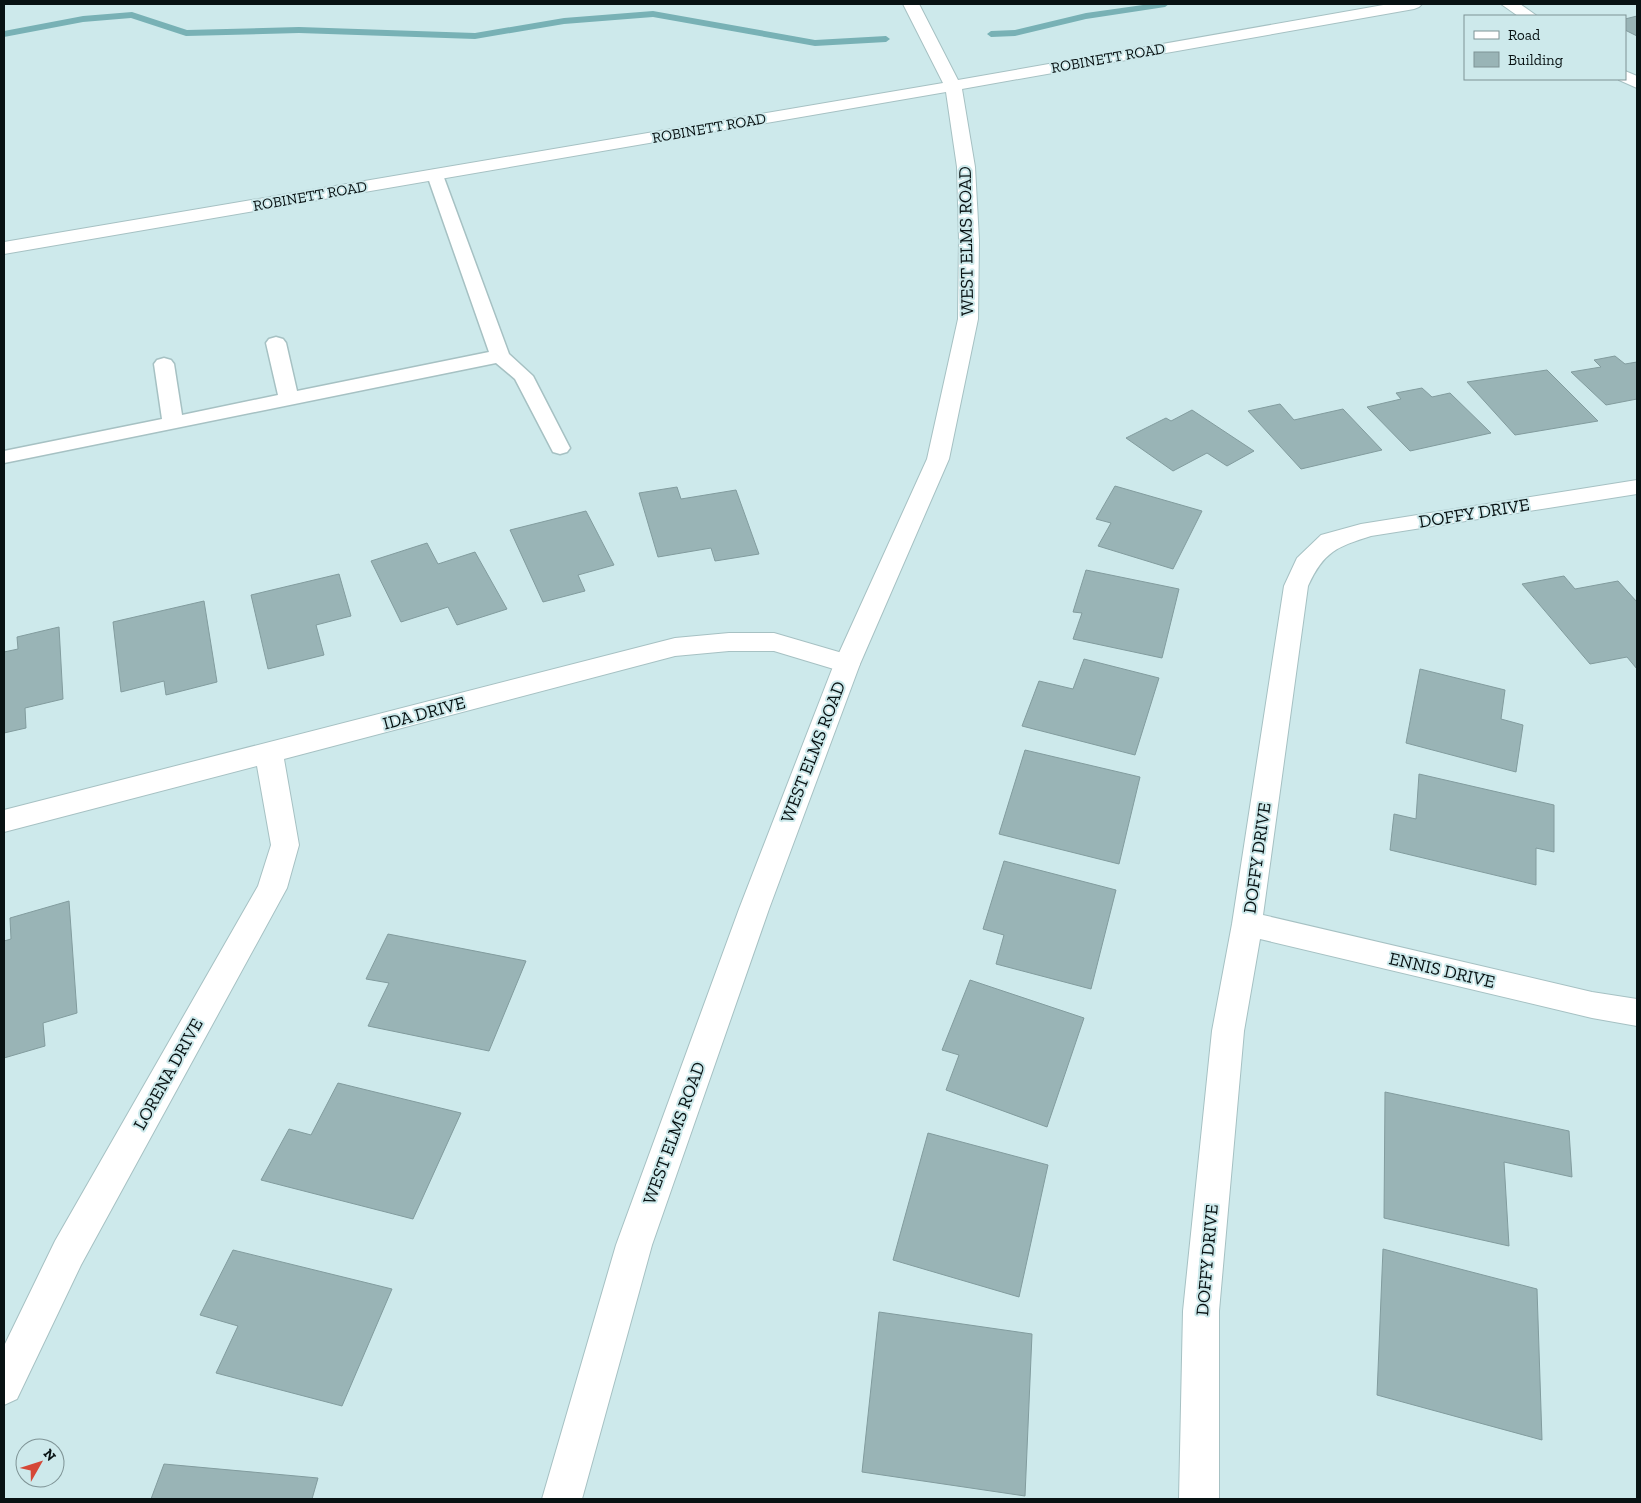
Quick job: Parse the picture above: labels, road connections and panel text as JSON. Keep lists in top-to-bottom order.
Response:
{
  "streets": {
    "street": [
      "ROBINETT ROAD",
      "WEST ELMS ROAD",
      "DOFFY DRIVE",
      "IDA DRIVE",
      "ENNIS DRIVE",
      "LORENA DRIVE"
    ]
  },
  "crossings": [
    ["ROBINETT ROAD", "WEST ELMS ROAD"],
    ["WEST ELMS ROAD", "IDA DRIVE"],
    ["DOFFY DRIVE", "ENNIS DRIVE"],
    ["IDA DRIVE", "LORENA DRIVE"]
  ],
  "legend": ["Road", "Building"],
  "north": "top right"
}
